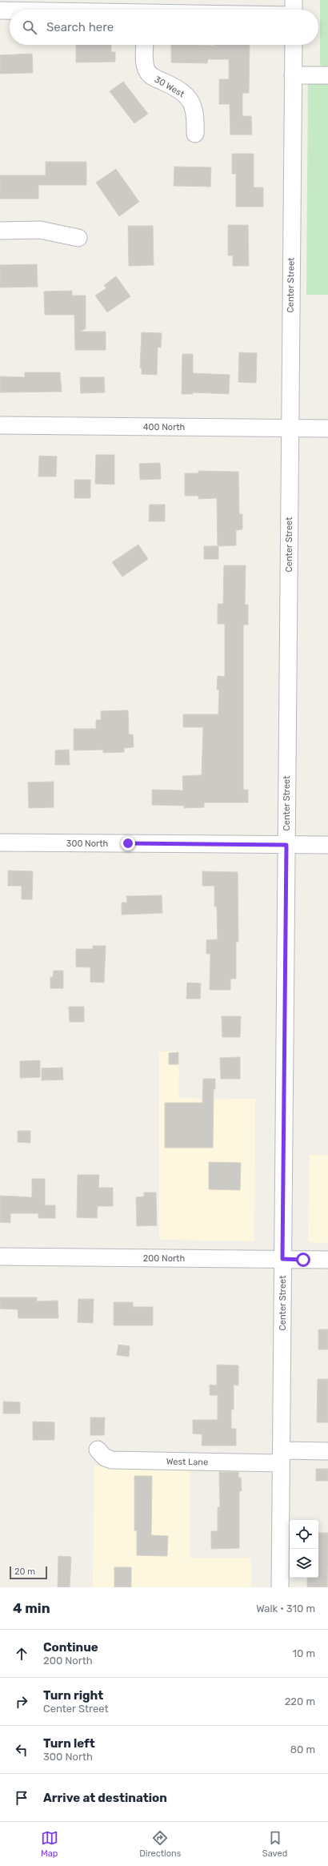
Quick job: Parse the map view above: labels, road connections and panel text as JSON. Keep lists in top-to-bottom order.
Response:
{
  "streets": {
    "street": [
      "30 West",
      "Center Street",
      "400 North",
      "300 North",
      "200 North",
      "West Lane"
    ]
  },
  "crossings": [
    ["Center Street", "400 North"],
    ["Center Street", "300 North"],
    ["Center Street", "200 North"],
    ["Center Street", "West Lane"]
  ],
  "scale_bar": "20 m",
  "page": {
    "search": "Search here",
    "scale": "20 m",
    "heading": ["4 min", "Walk · 310 m"],
    "list": [
      ["Continue", "200 North", "10 m"],
      ["Turn right", "Center Street", "220 m"],
      ["Turn left", "300 North", "80 m"],
      "Arrive at destination"
    ],
    "nav": ["Map", "Directions", "Saved"]
  }
}
